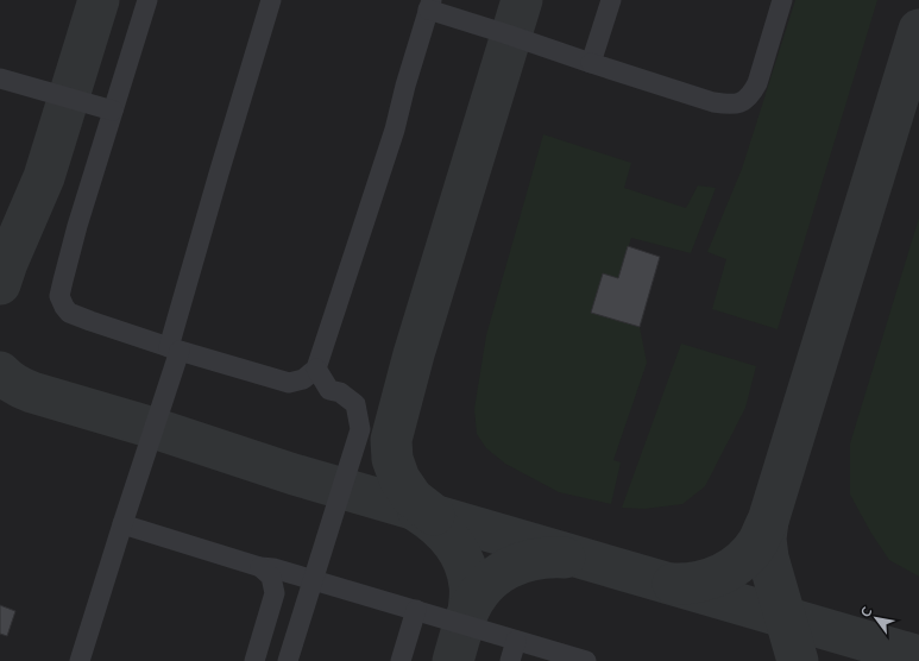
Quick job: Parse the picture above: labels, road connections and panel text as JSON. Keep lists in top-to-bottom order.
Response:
{
  "north": "top left"
}
